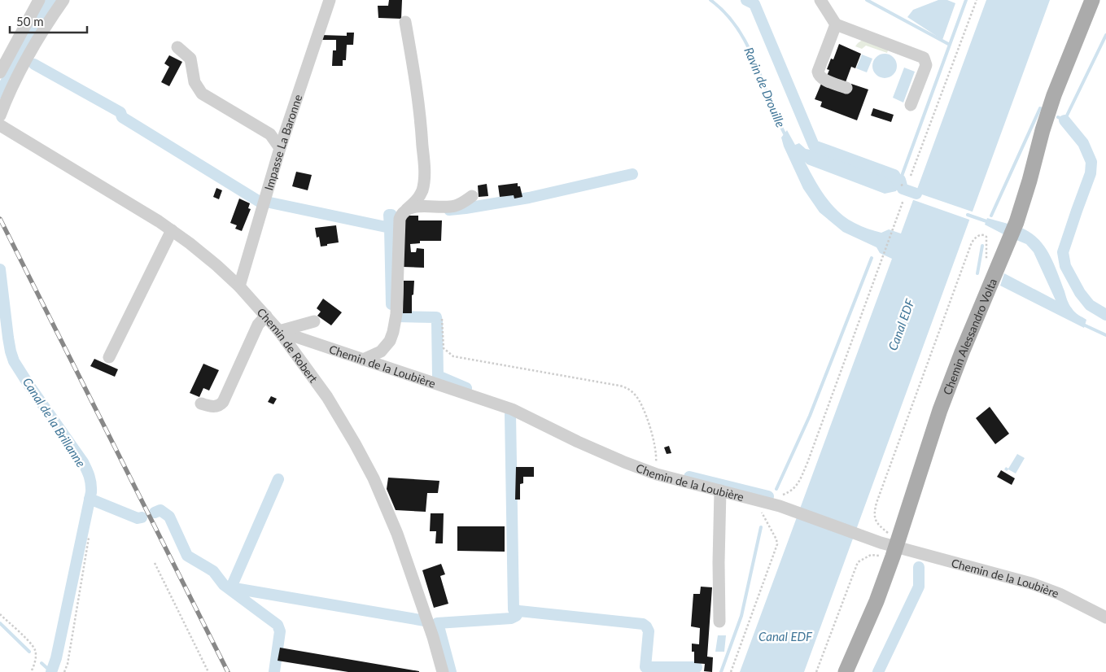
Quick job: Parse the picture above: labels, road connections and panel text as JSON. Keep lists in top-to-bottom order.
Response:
{
  "streets": {
    "main road": ["Chemin Alessandro Volta"],
    "street": ["Impasse La Baronne", "Chemin de Robert", "Chemin de la Loubière"]
  },
  "crossings": [
    ["Impasse La Baronne", "Chemin de Robert"],
    ["Chemin Alessandro Volta", "Chemin de la Loubière"],
    ["Chemin de Robert", "Chemin de la Loubière"]
  ],
  "water": ["Ravin de Drouille", "Canal EDF", "Canal de la Brillanne"],
  "scale_bar": "50 m"
}
